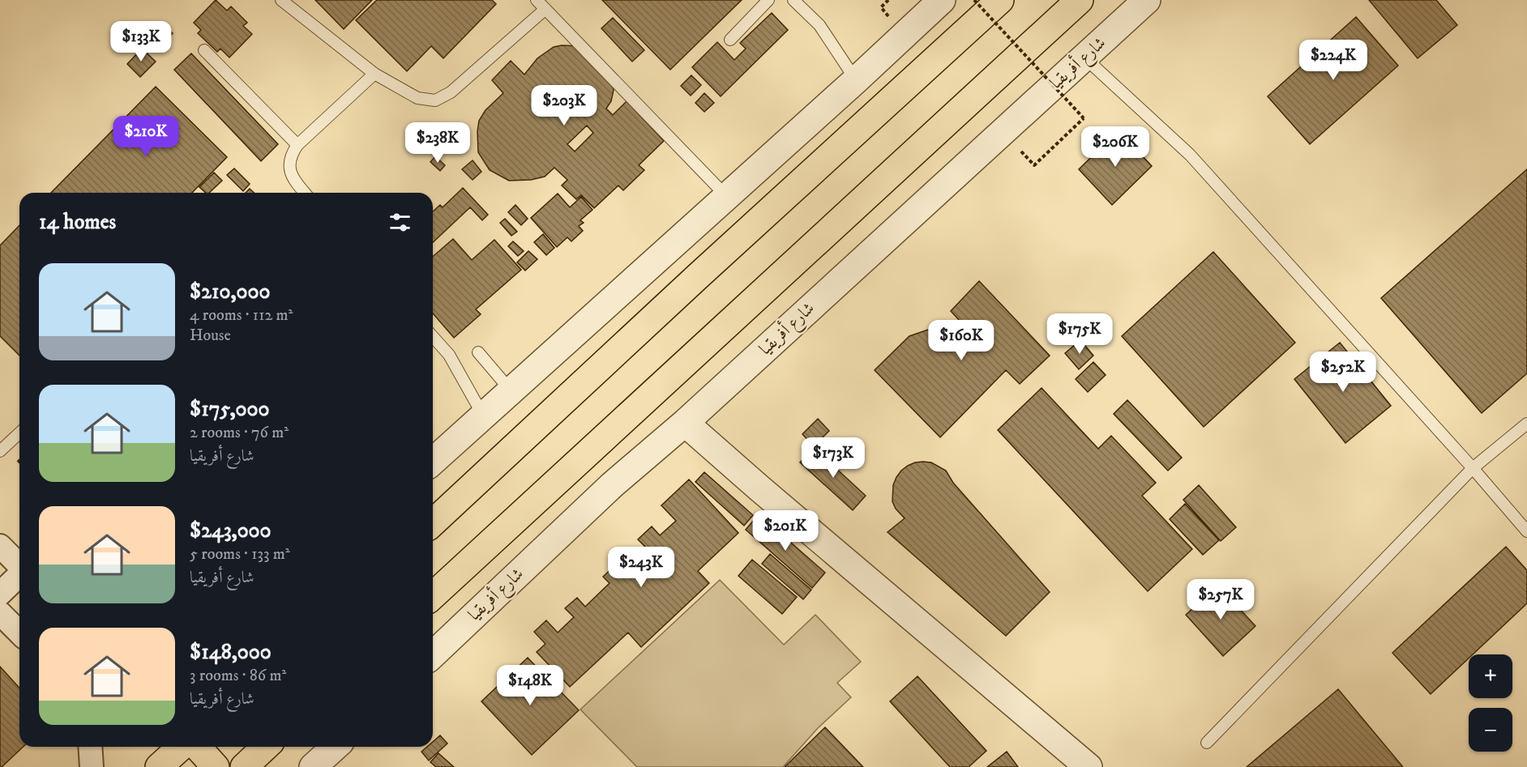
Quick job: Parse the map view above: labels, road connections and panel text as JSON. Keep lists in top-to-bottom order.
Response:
{
  "streets": {
    "street": ["شارع أفريقيا"]
  },
  "page": {
    "price": [
      "$133K",
      "$224K",
      "$203K",
      "$210K",
      "$238K",
      "$206K",
      "$175K",
      "$160K",
      "$252K",
      "$173K",
      "$201K",
      "$243K",
      "$257K",
      "$148K"
    ],
    "heading": "14 homes",
    "list": [
      {
        "name": "$210,000",
        "note": "4 rooms · 112 m² · House"
      },
      {
        "name": "$175,000",
        "note": "2 rooms · 76 m² · شارع أفريقيا"
      },
      {
        "name": "$243,000",
        "note": "5 rooms · 133 m² · شارع أفريقيا"
      },
      {
        "name": "$148,000",
        "note": "3 rooms · 86 m² · شارع أفريقيا"
      }
    ],
    "map_buttons": ["+", "−"]
  }
}
